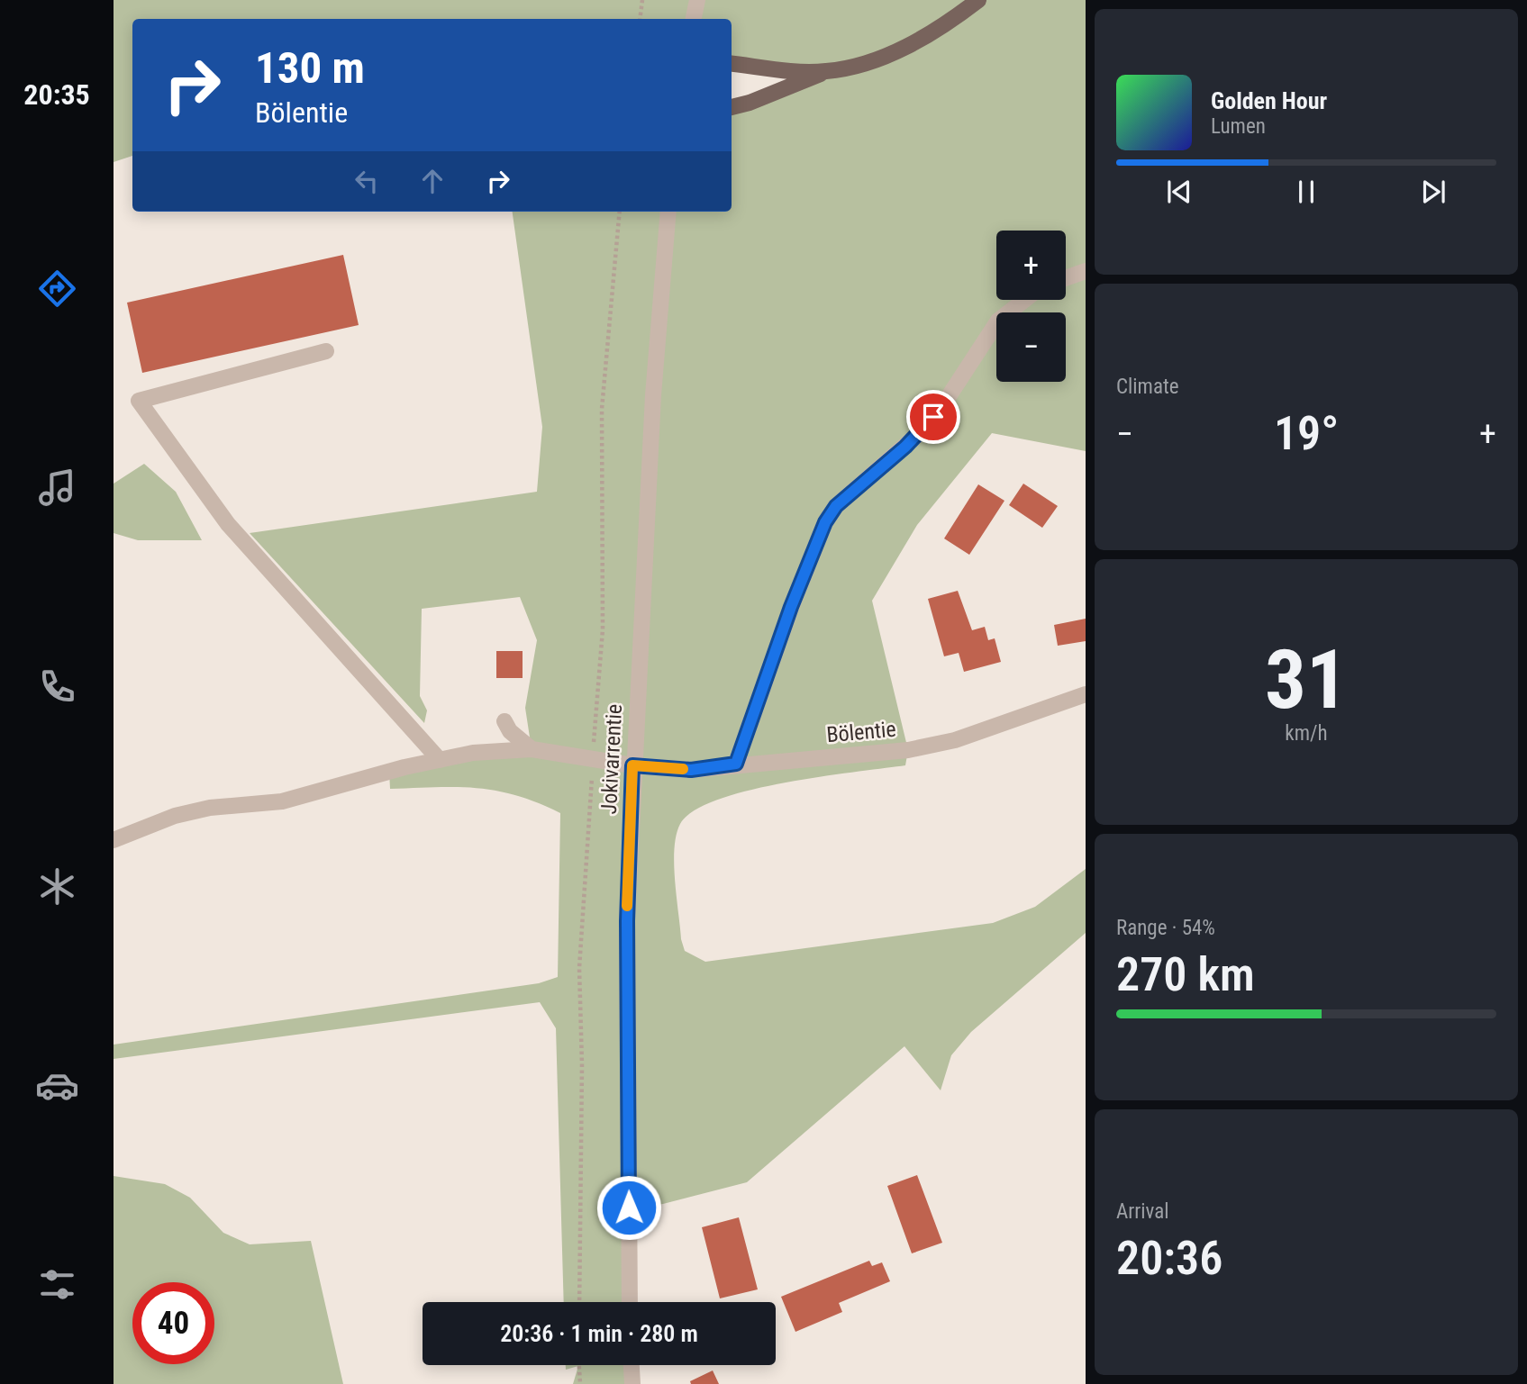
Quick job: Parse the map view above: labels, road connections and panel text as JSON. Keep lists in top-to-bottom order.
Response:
{
  "streets": {
    "street": ["Bölentie", "Jokivarrentie"]
  },
  "crossings": [
    ["Bölentie", "Jokivarrentie"]
  ],
  "page": {
    "tabs": "20:35",
    "turn": ["130 m", "Bölentie"],
    "song": ["Golden Hour", "Lumen"],
    "map_buttons": ["+", "−"],
    "tile": [
      "Climate",
      ["31", "km/h"],
      ["Range · 54%", "270 km"],
      ["Arrival", "20:36"]
    ],
    "heat": ["−", "19°", "+"],
    "limit": "40",
    "trip": "20:36 · 1 min · 280 m"
  }
}
